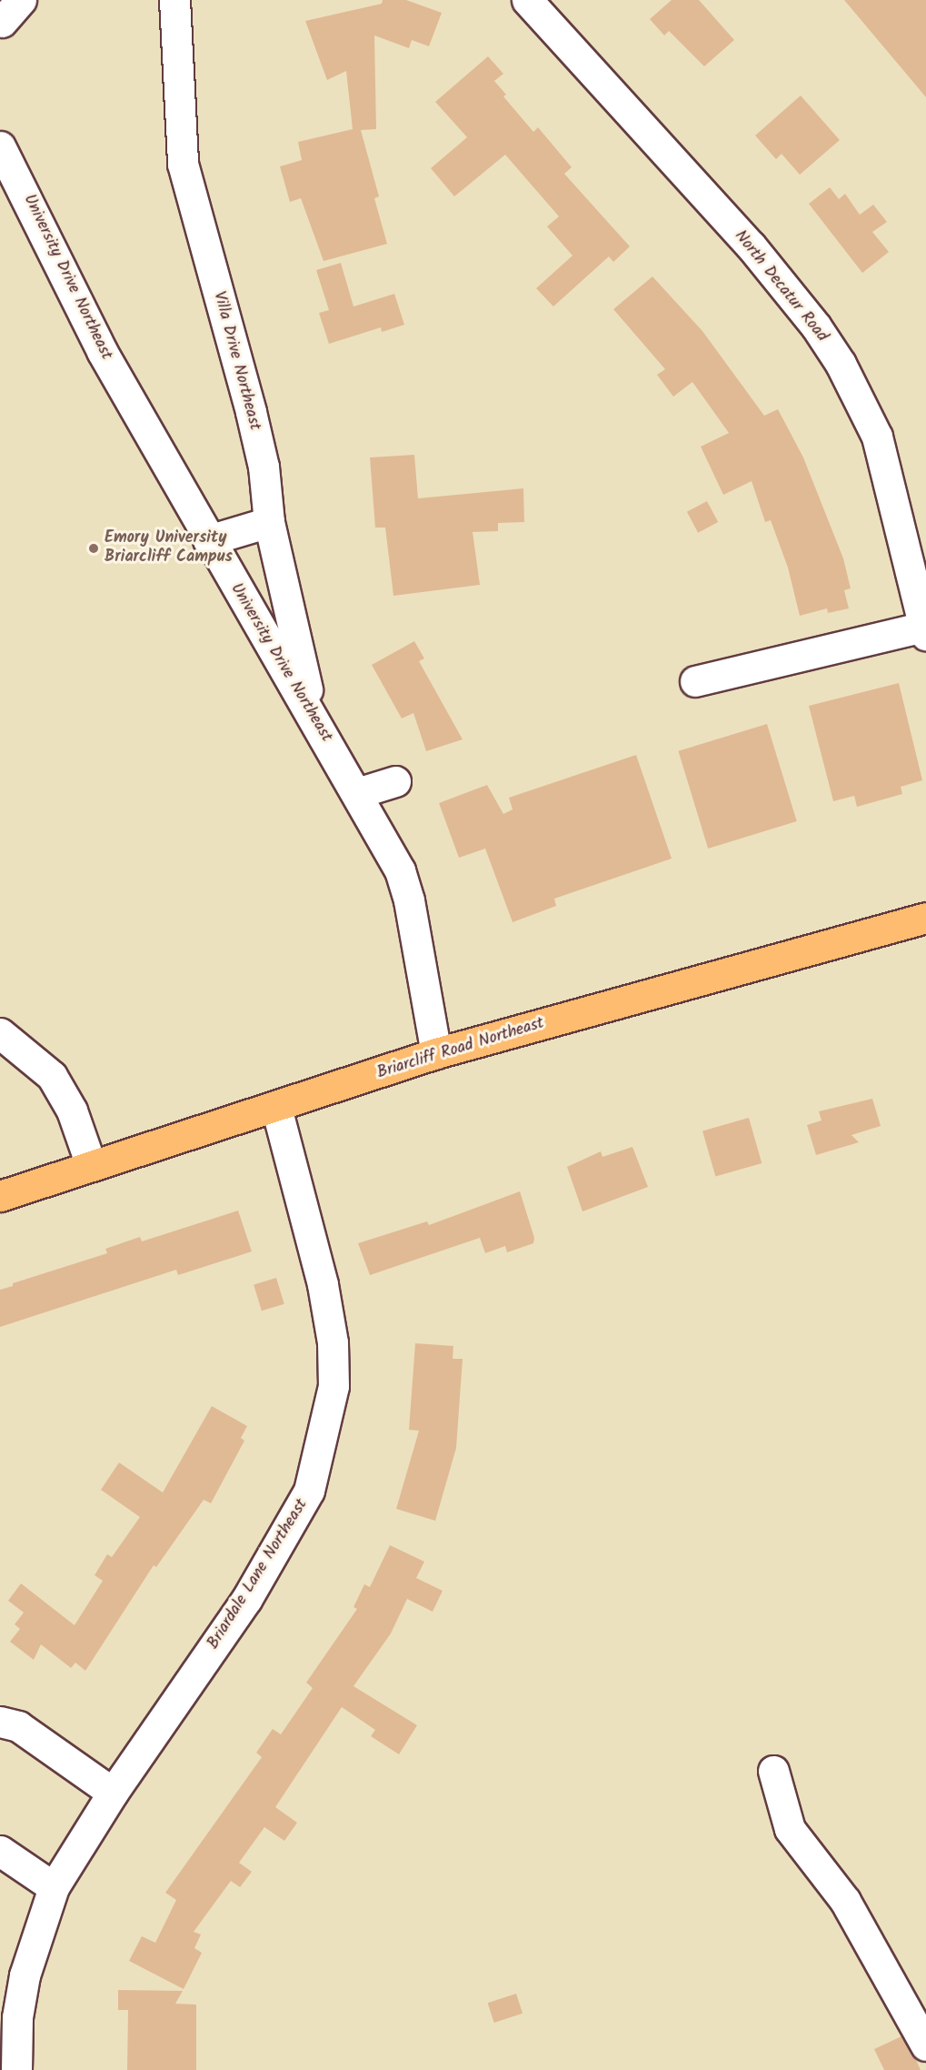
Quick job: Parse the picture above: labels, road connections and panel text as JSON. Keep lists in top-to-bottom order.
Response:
{
  "streets": {
    "main road": ["Briarcliff Road Northeast"],
    "street": [
      "University Drive Northeast",
      "North Decatur Road",
      "Villa Drive Northeast",
      "Briardale Lane Northeast"
    ]
  },
  "crossings": [
    ["University Drive Northeast", "Villa Drive Northeast"],
    ["University Drive Northeast", "Briarcliff Road Northeast"],
    ["Briarcliff Road Northeast", "Briardale Lane Northeast"]
  ],
  "places": ["Emory University Briarcliff Campus"]
}
